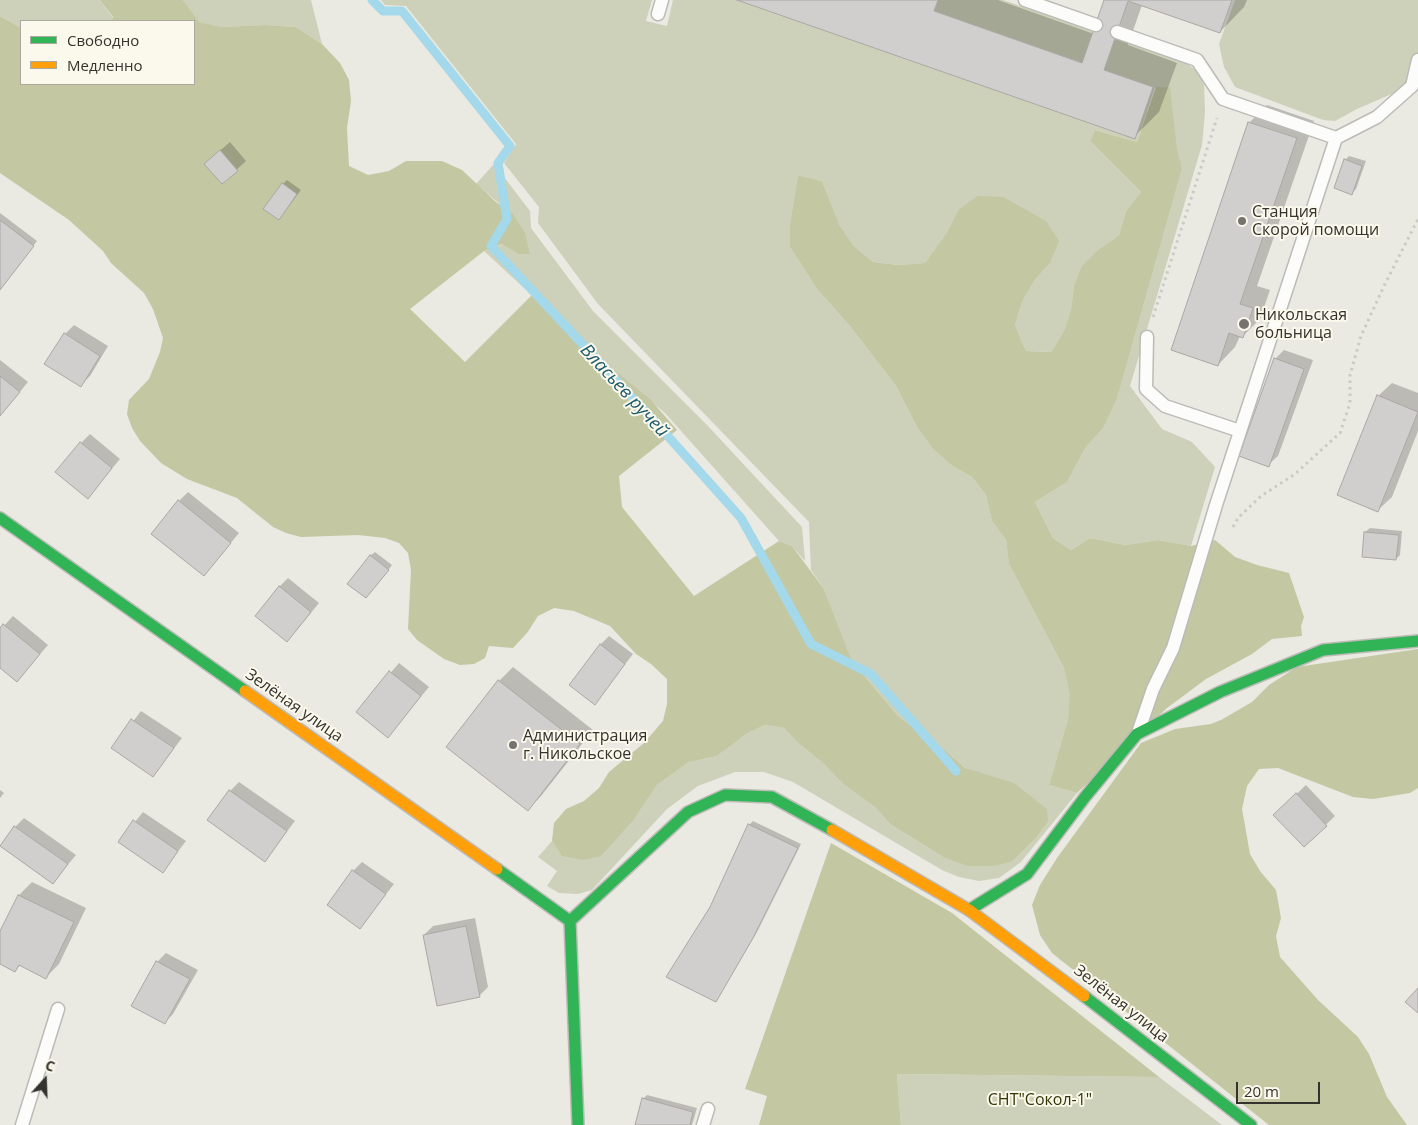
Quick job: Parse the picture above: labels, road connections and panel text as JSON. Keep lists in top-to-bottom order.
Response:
{
  "streets": {
    "street": ["Зелёная улица"]
  },
  "water": ["Власьев ручей"],
  "parks": ["СНТ\"Сокол-1\""],
  "places": ["Станция Скорой помощи", "Никольская больница", "Администрация г. Никольское"],
  "legend": ["Свободно", "Медленно"],
  "scale_bar": "20 m",
  "north": "top"
}
